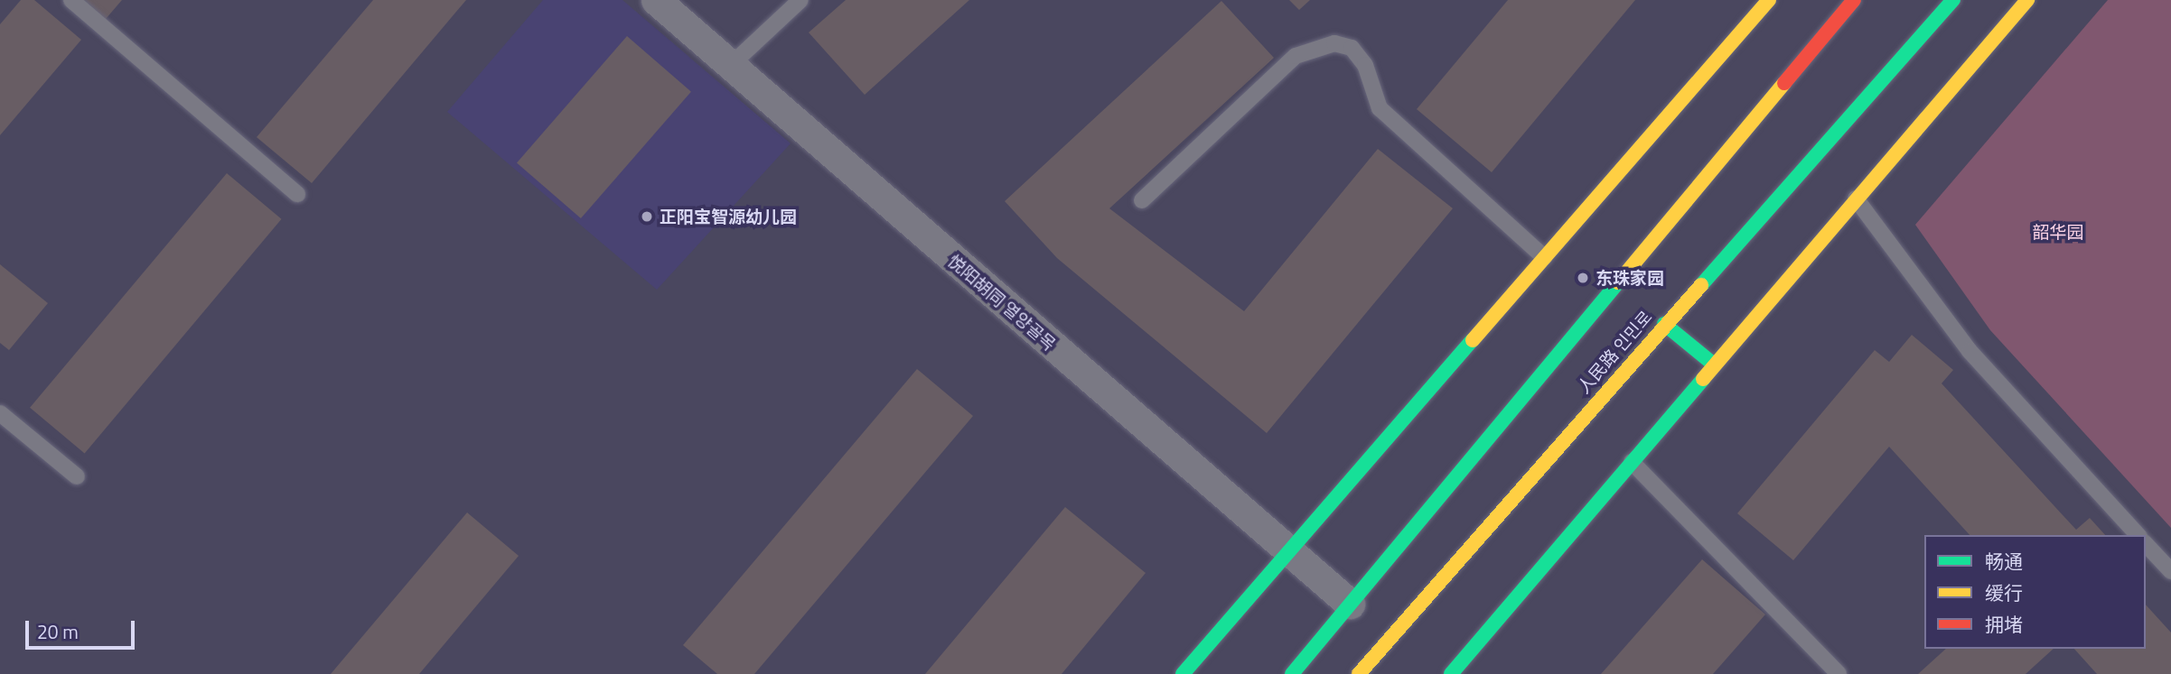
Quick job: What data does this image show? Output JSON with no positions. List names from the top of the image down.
{
  "streets": {
    "main road": ["人民路 인민로"],
    "street": ["悦阳胡同 열양골목"]
  },
  "parks": ["韶华园"],
  "places": ["正阳宝智源幼儿园", "东珠家园"],
  "legend": ["畅通", "缓行", "拥堵"],
  "scale_bar": "20 m"
}
